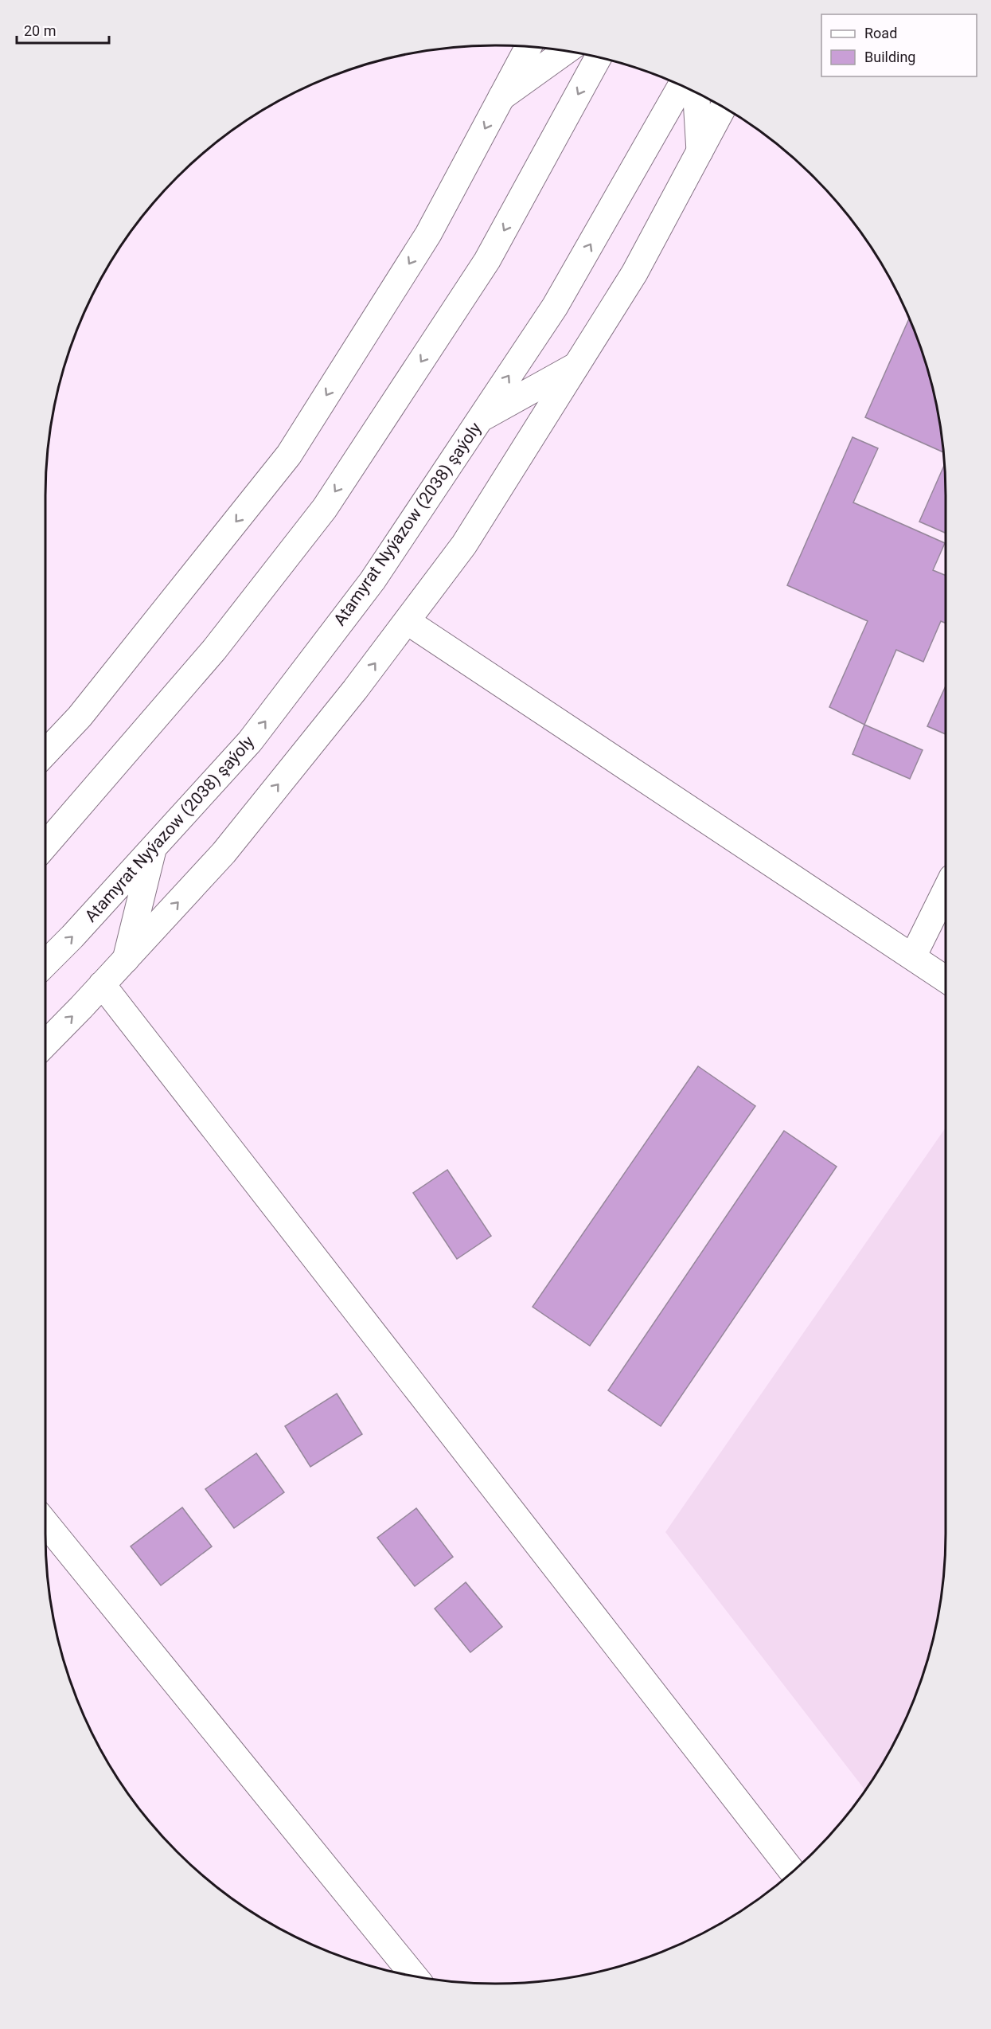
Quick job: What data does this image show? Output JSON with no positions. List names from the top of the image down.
{
  "streets": {
    "street": ["Atamyrat Nyýazow (2038) şaýoly"]
  },
  "legend": ["Road", "Building"],
  "scale_bar": "20 m"
}
